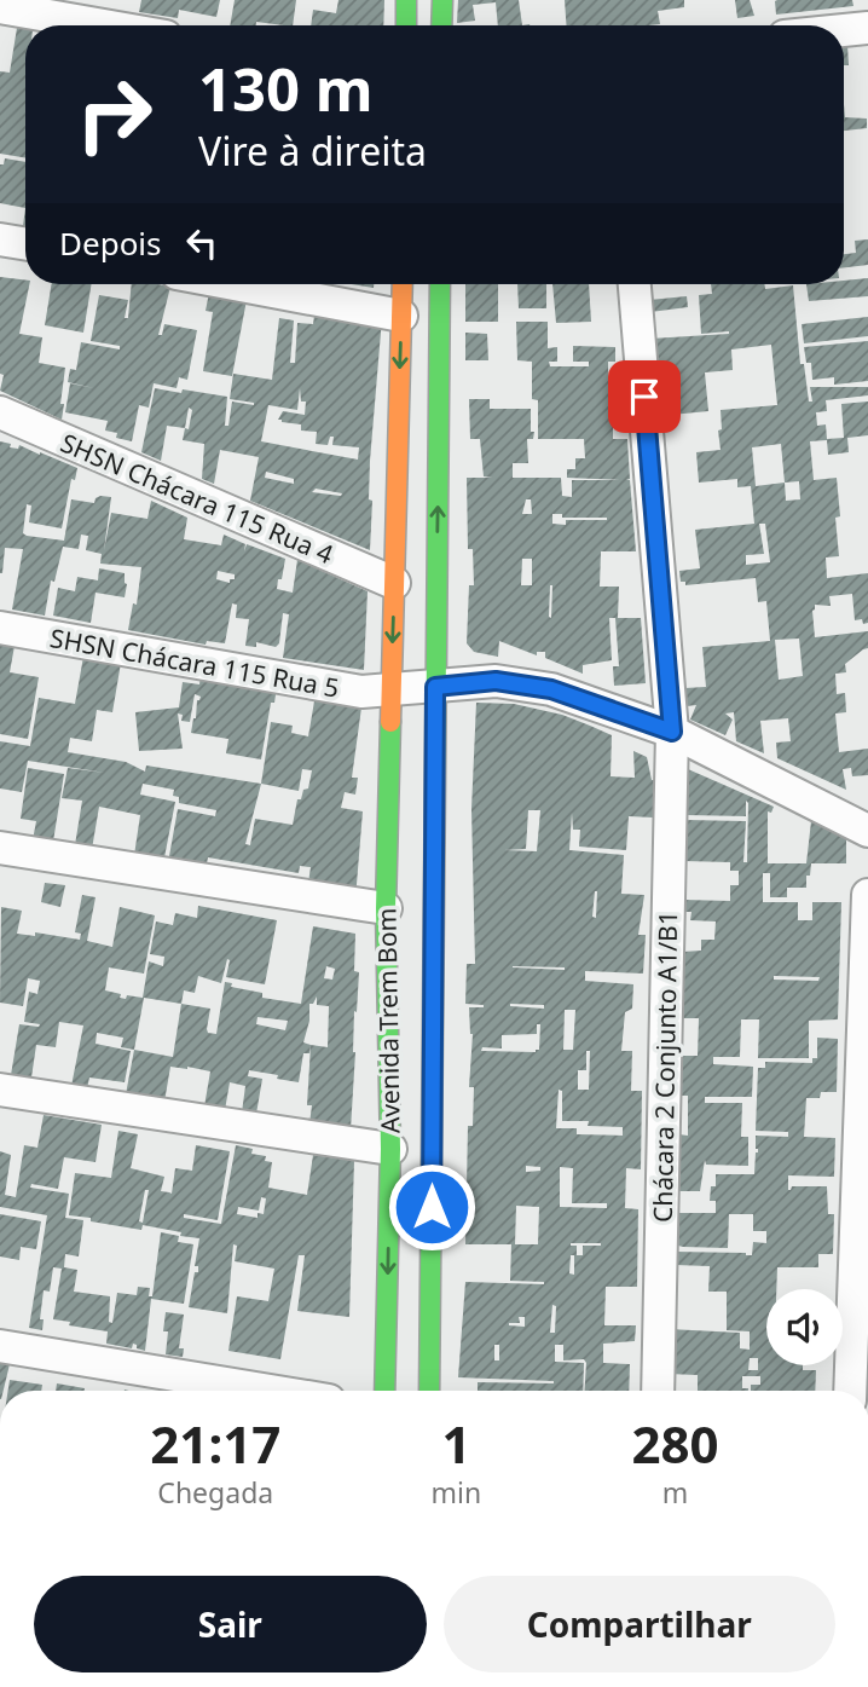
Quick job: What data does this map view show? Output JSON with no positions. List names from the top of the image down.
{
  "streets": {
    "street": [
      "SHSN Chácara 115 Rua 4",
      "SHSN Chácara 115 Rua 5",
      "Avenida Trem Bom",
      "Chácara 2 Conjunto A1/B1"
    ]
  },
  "crossings": [
    ["SHSN Chácara 115 Rua 4", "Avenida Trem Bom"],
    ["SHSN Chácara 115 Rua 5", "Avenida Trem Bom"]
  ],
  "page": {
    "turn": ["130 m", "Vire à direita"],
    "then": "Depois",
    "eta": [
      "21:17",
      "Chegada",
      "1",
      "min",
      "280",
      "m"
    ],
    "buttons": ["Sair", "Compartilhar"]
  }
}
